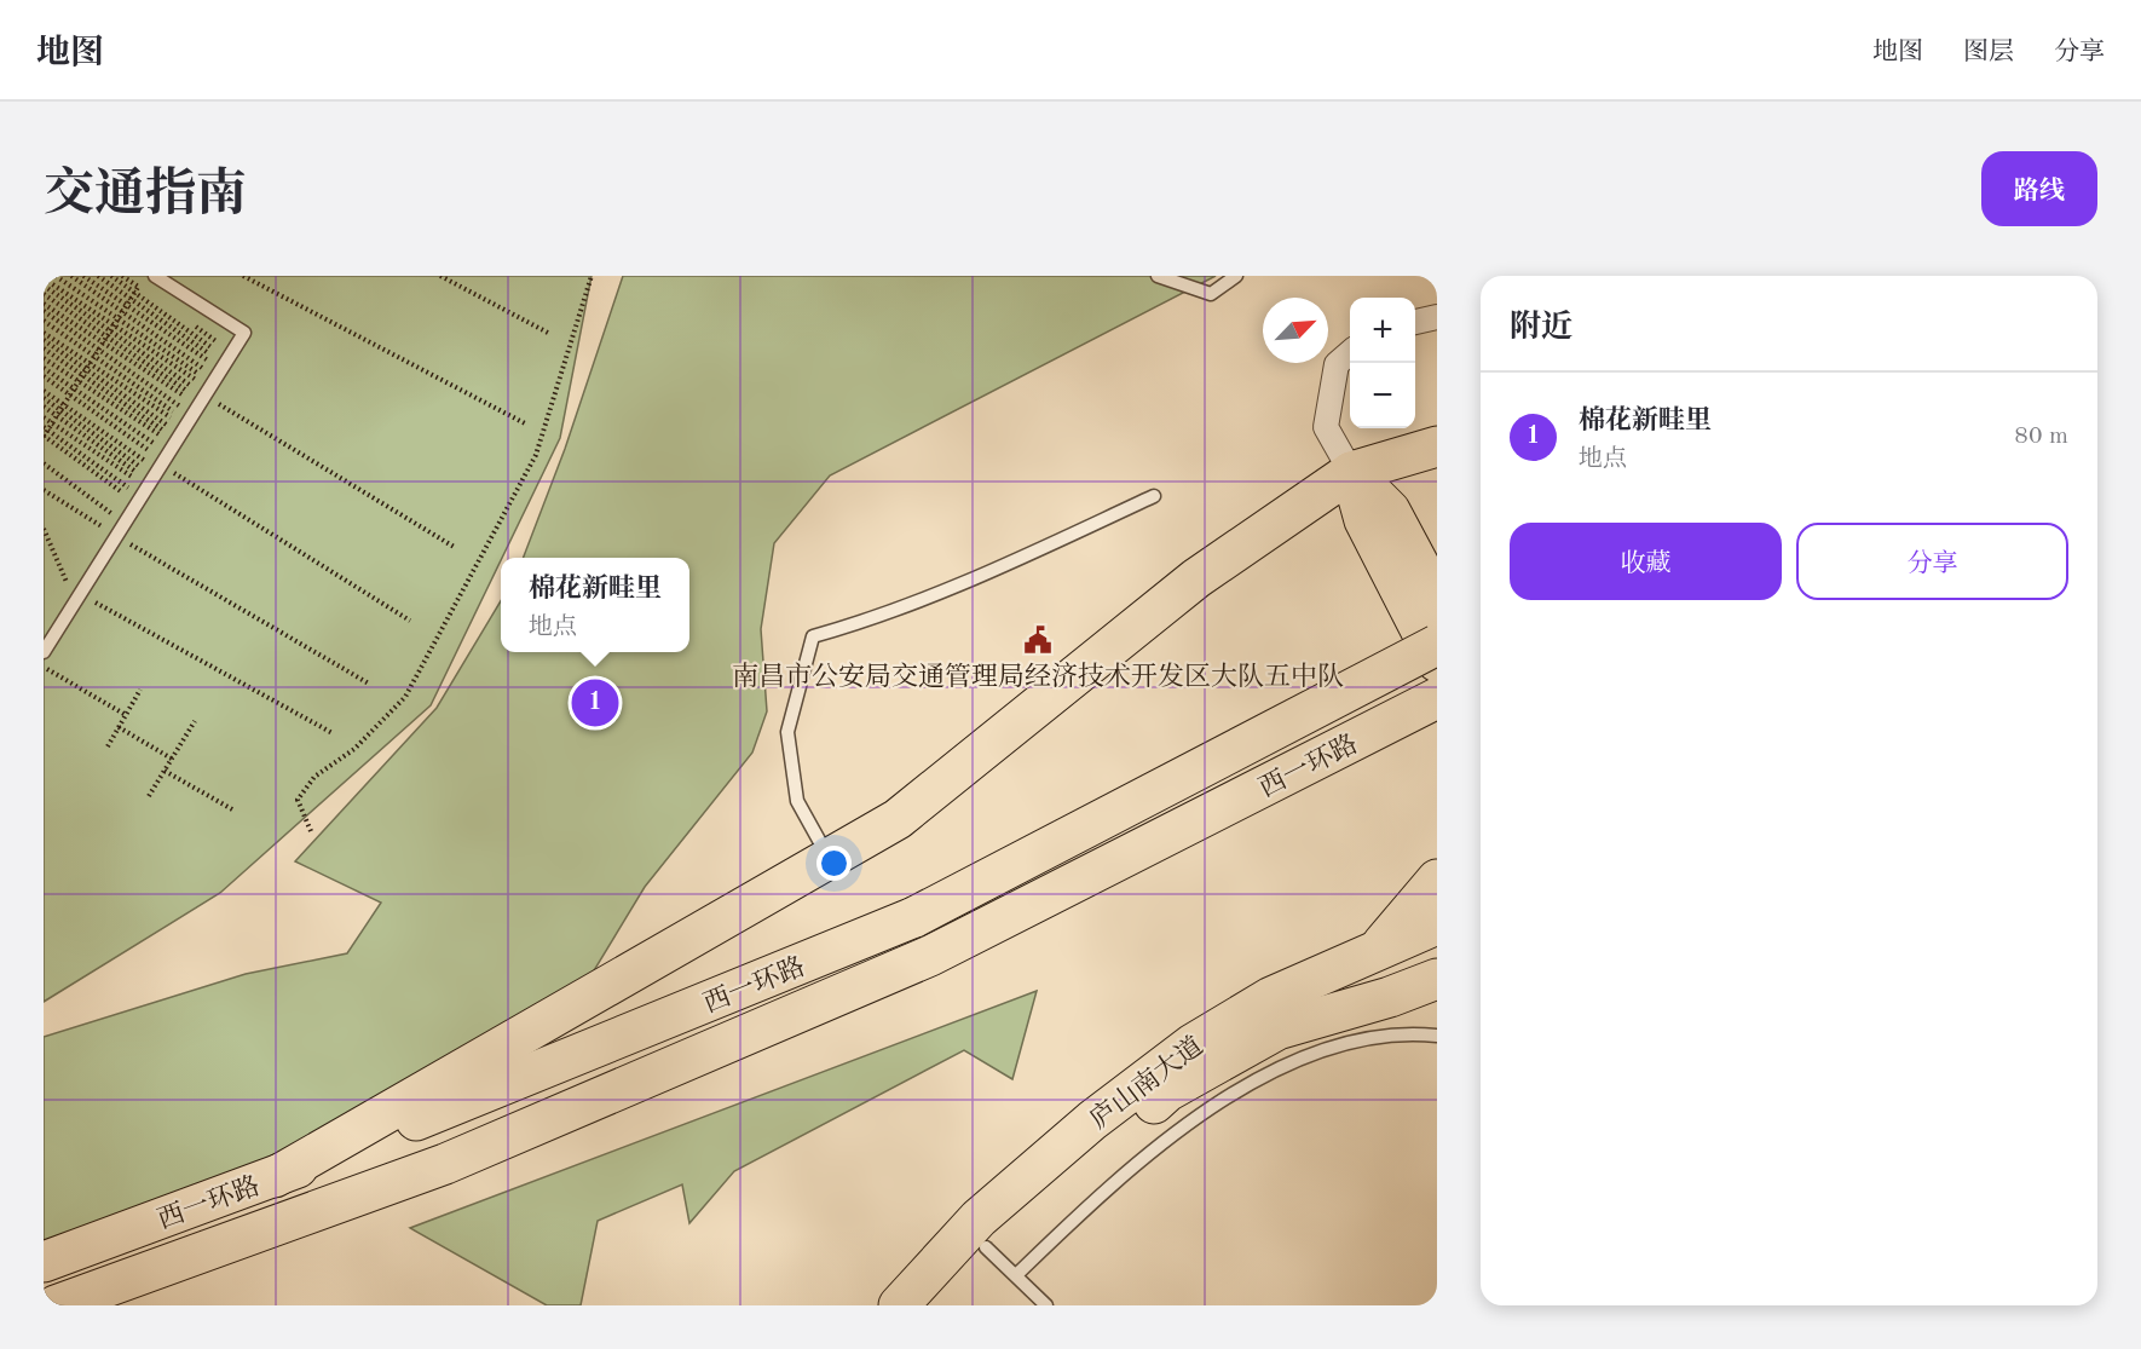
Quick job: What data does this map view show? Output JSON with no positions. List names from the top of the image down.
{
  "streets": {
    "highway": ["西一环路", "庐山南大道"]
  },
  "places": {
    "public building": ["南昌市公安局交通管理局经济技术开发区大队五中队"]
  },
  "north": "top right",
  "page": {
    "header": "地图",
    "nav": ["地图", "图层", "分享"],
    "title": "交通指南",
    "buttons": [
      "路线",
      ["收藏", "分享"]
    ],
    "heading": "附近",
    "map_buttons": ["+", "−"],
    "list": [
      {
        "mark": "1",
        "name": "棉花新畦里",
        "note": "地点",
        "value": "80 m"
      }
    ],
    "popup": ["棉花新畦里", "地点"],
    "pins": "1"
  }
}
